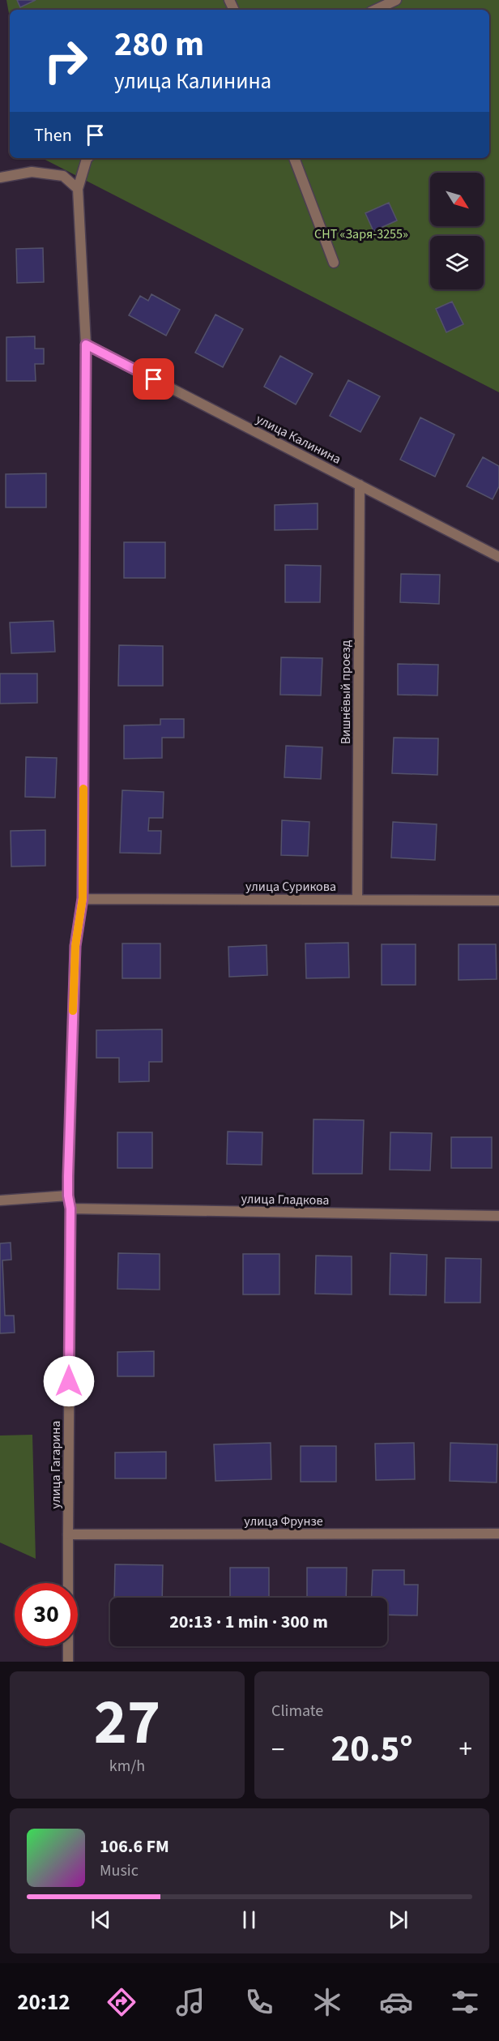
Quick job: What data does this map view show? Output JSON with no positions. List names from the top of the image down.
{
  "streets": {
    "street": [
      "улица Калинина",
      "Вишнёвый проезд",
      "улица Сурикова",
      "улица Гладкова",
      "улица Гагарина",
      "улица Фрунзе"
    ]
  },
  "crossings": [
    ["улица Калинина", "Вишнёвый проезд"],
    ["улица Калинина", "улица Гагарина"],
    ["Вишнёвый проезд", "улица Сурикова"],
    ["улица Сурикова", "улица Гагарина"],
    ["улица Гладкова", "улица Гагарина"],
    ["улица Гагарина", "улица Фрунзе"]
  ],
  "parks": ["СНТ «Заря-3255»"],
  "north": "bottom right",
  "page": {
    "turn": ["280 m", "улица Калинина"],
    "then": "Then",
    "limit": "30",
    "trip": "20:13 · 1 min · 300 m",
    "tile": [
      ["27", "km/h"],
      "Climate"
    ],
    "heat": ["−", "20.5°", "+"],
    "song": ["106.6 FM", "Music"],
    "tabs": "20:12"
  }
}
